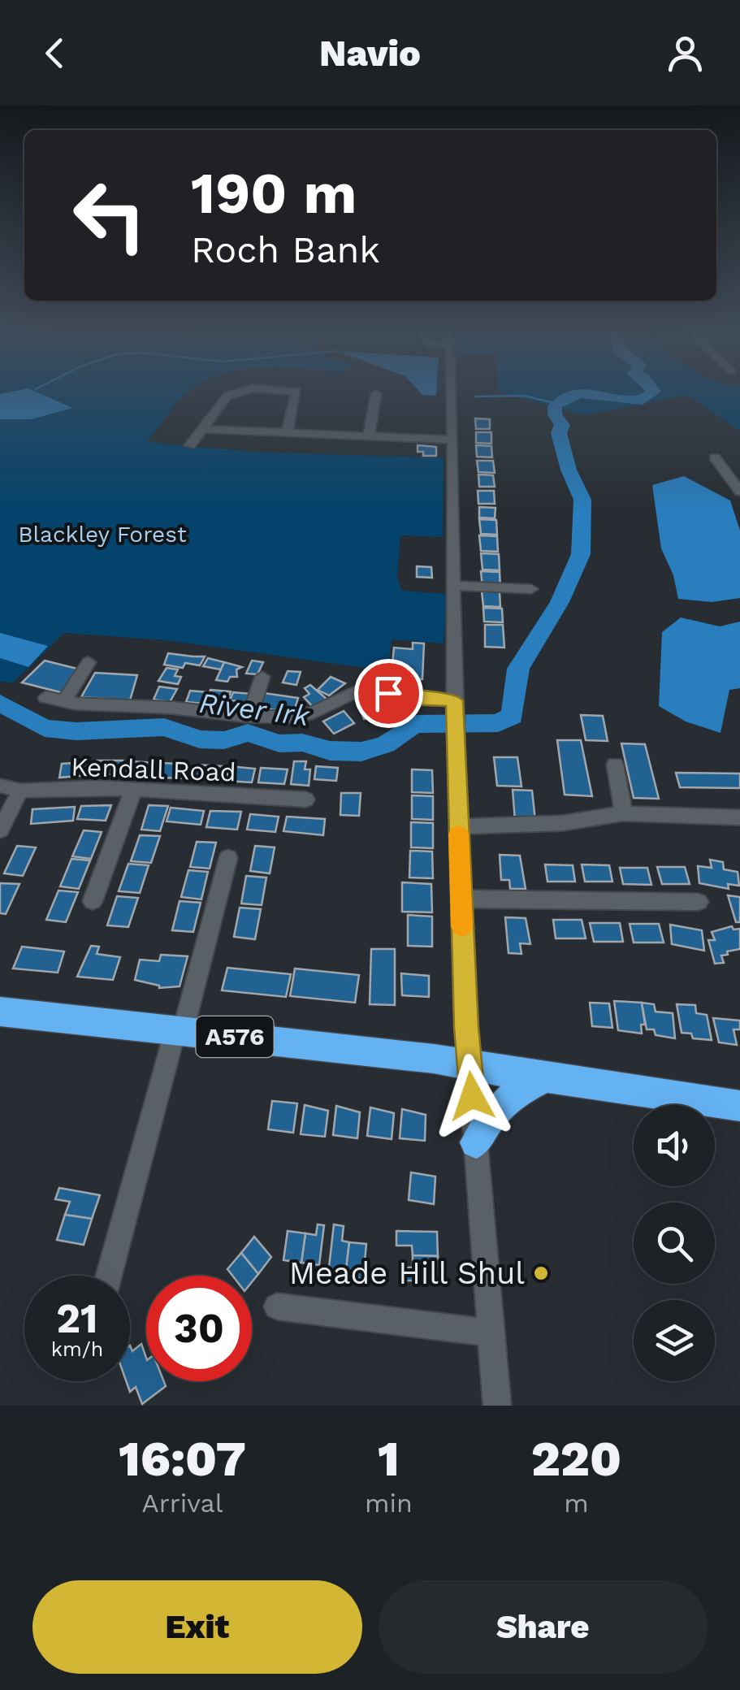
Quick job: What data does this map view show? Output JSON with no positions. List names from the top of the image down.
{
  "streets": {
    "highway": ["A576"],
    "street": ["Kendall Road"]
  },
  "water": ["River Irk"],
  "parks": ["Blackley Forest"],
  "places": ["Meade Hill Shul"],
  "page": {
    "header": "Navio",
    "turn": ["190 m", "Roch Bank"],
    "speed": "21 km/h",
    "limit": "30",
    "eta": [
      "16:07",
      "Arrival",
      "1",
      "min",
      "220",
      "m"
    ],
    "buttons": ["Exit", "Share"]
  }
}
